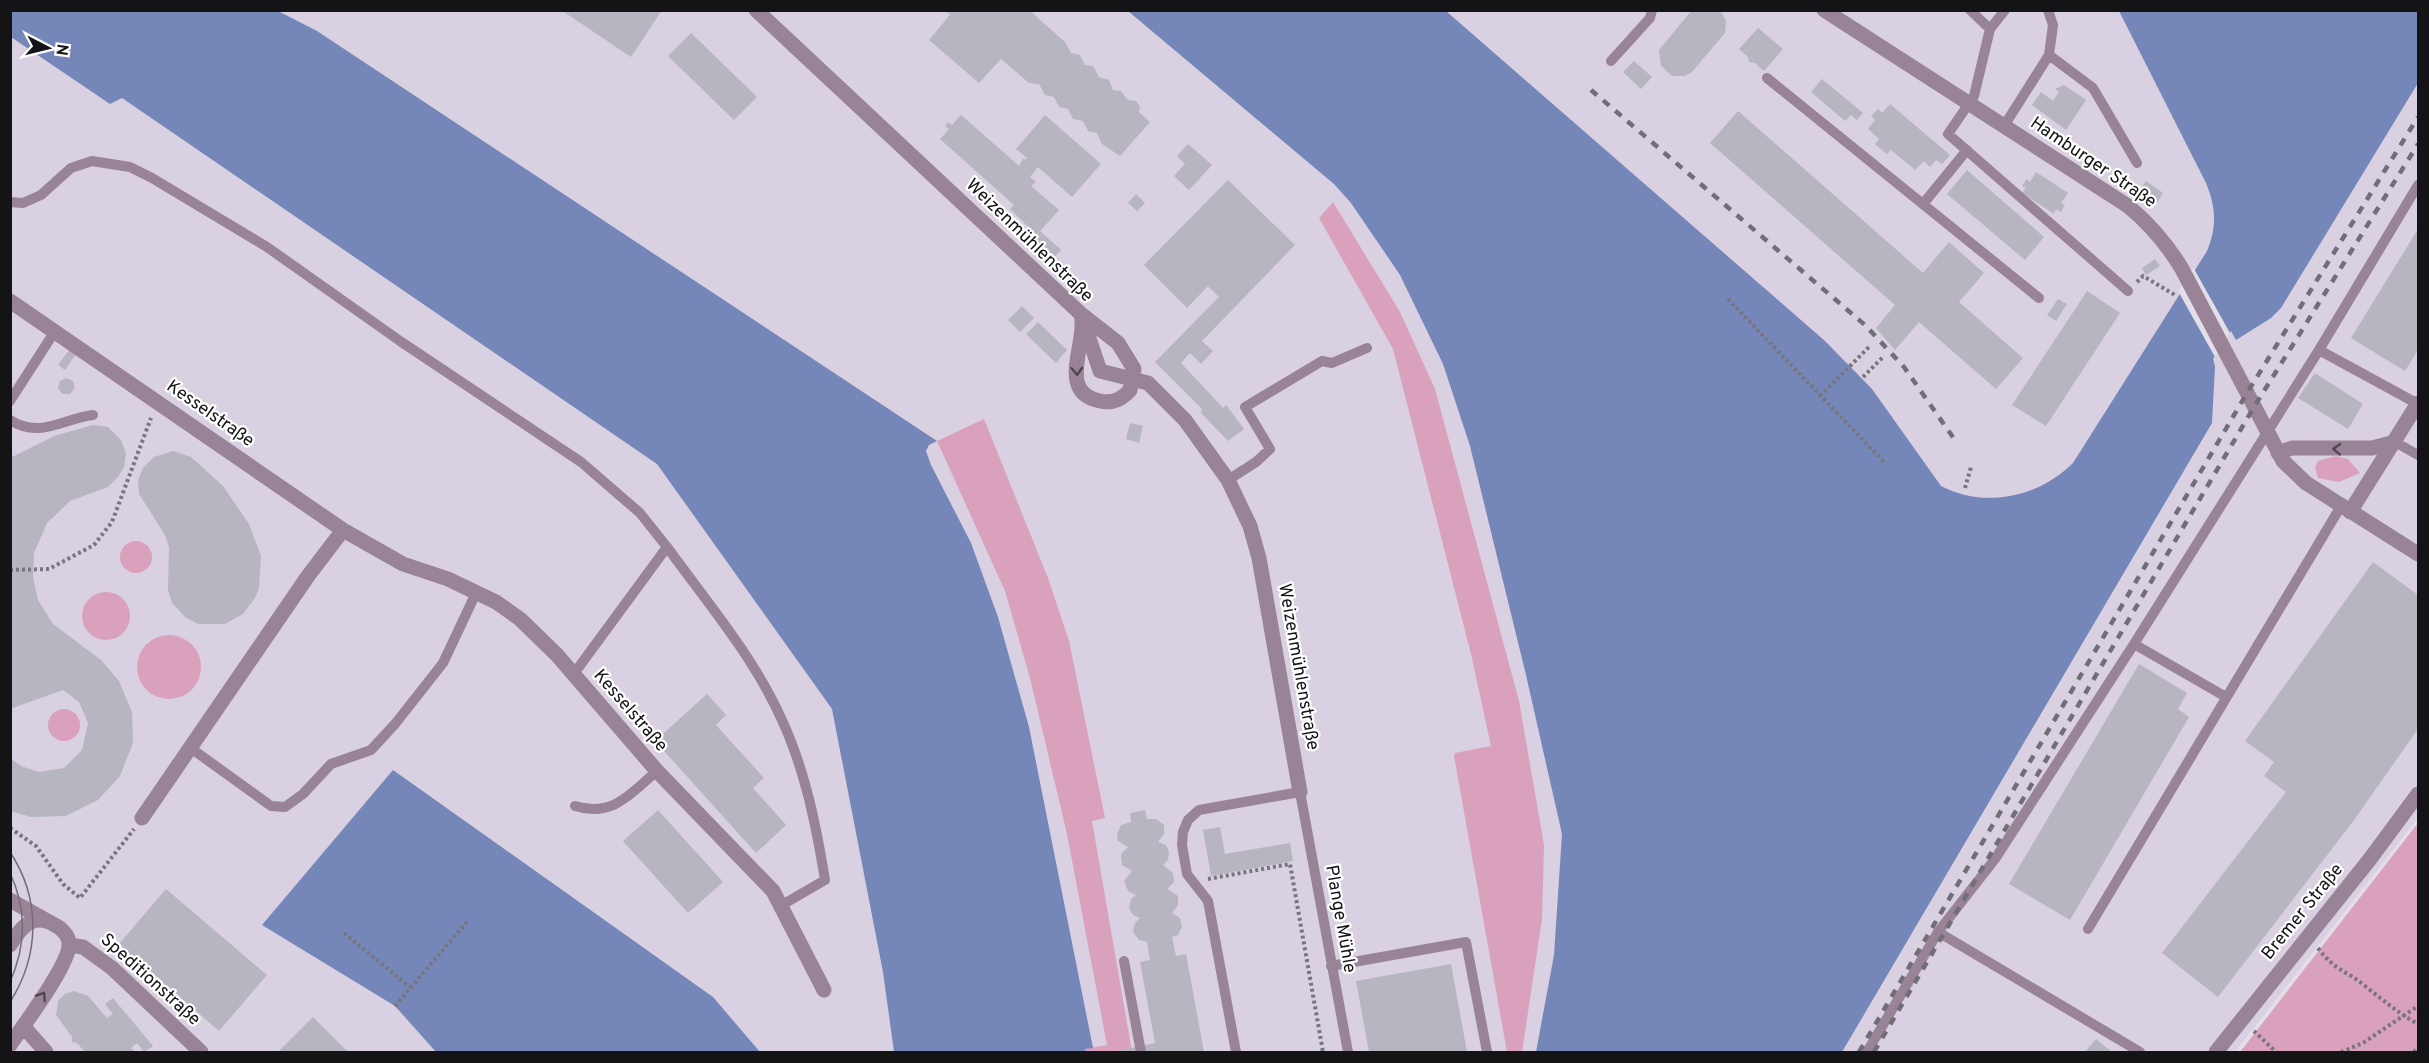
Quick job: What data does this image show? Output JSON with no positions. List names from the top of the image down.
{
  "streets": {
    "street": [
      "Hamburger Straße",
      "Weizenmühlenstraße",
      "Kesselstraße",
      "Bremer Straße",
      "Speditionstraße"
    ],
    "lane": ["Plange Mühle"]
  },
  "crossings": [
    ["Weizenmühlenstraße", "Plange Mühle"]
  ],
  "north": "right"
}
